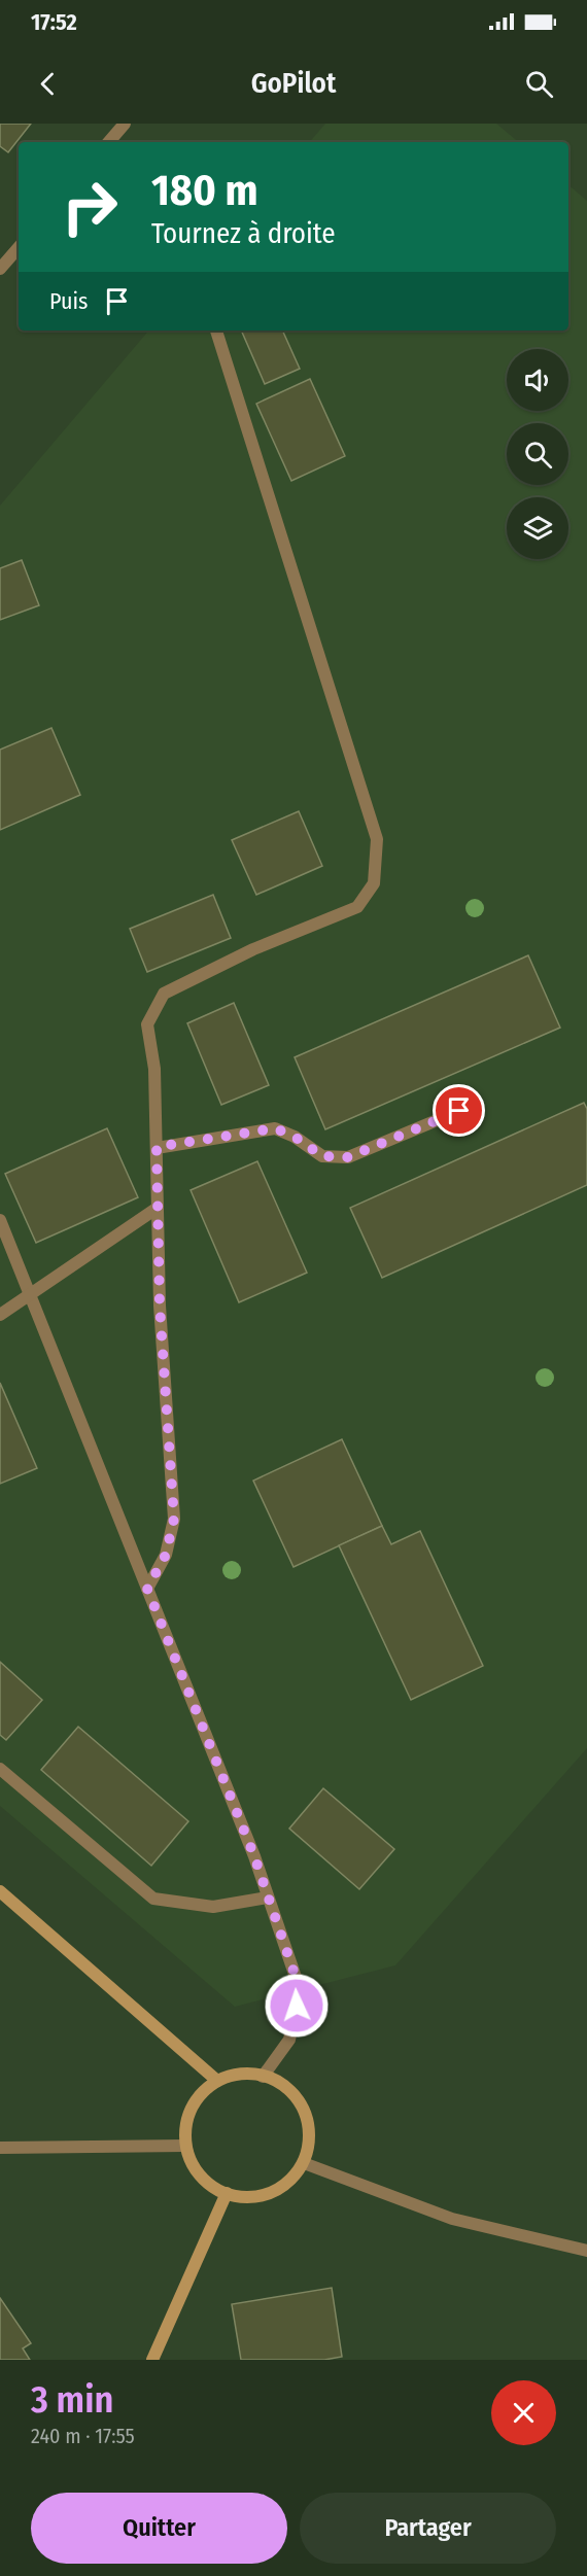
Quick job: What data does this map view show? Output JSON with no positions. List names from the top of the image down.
{
  "page": {
    "status": "17:52",
    "header": "GoPilot",
    "turn": ["180 m", "Tournez à droite"],
    "then": "Puis",
    "heading": ["3 min", "240 m · 17:55"],
    "buttons": ["Quitter", "Partager"]
  }
}
